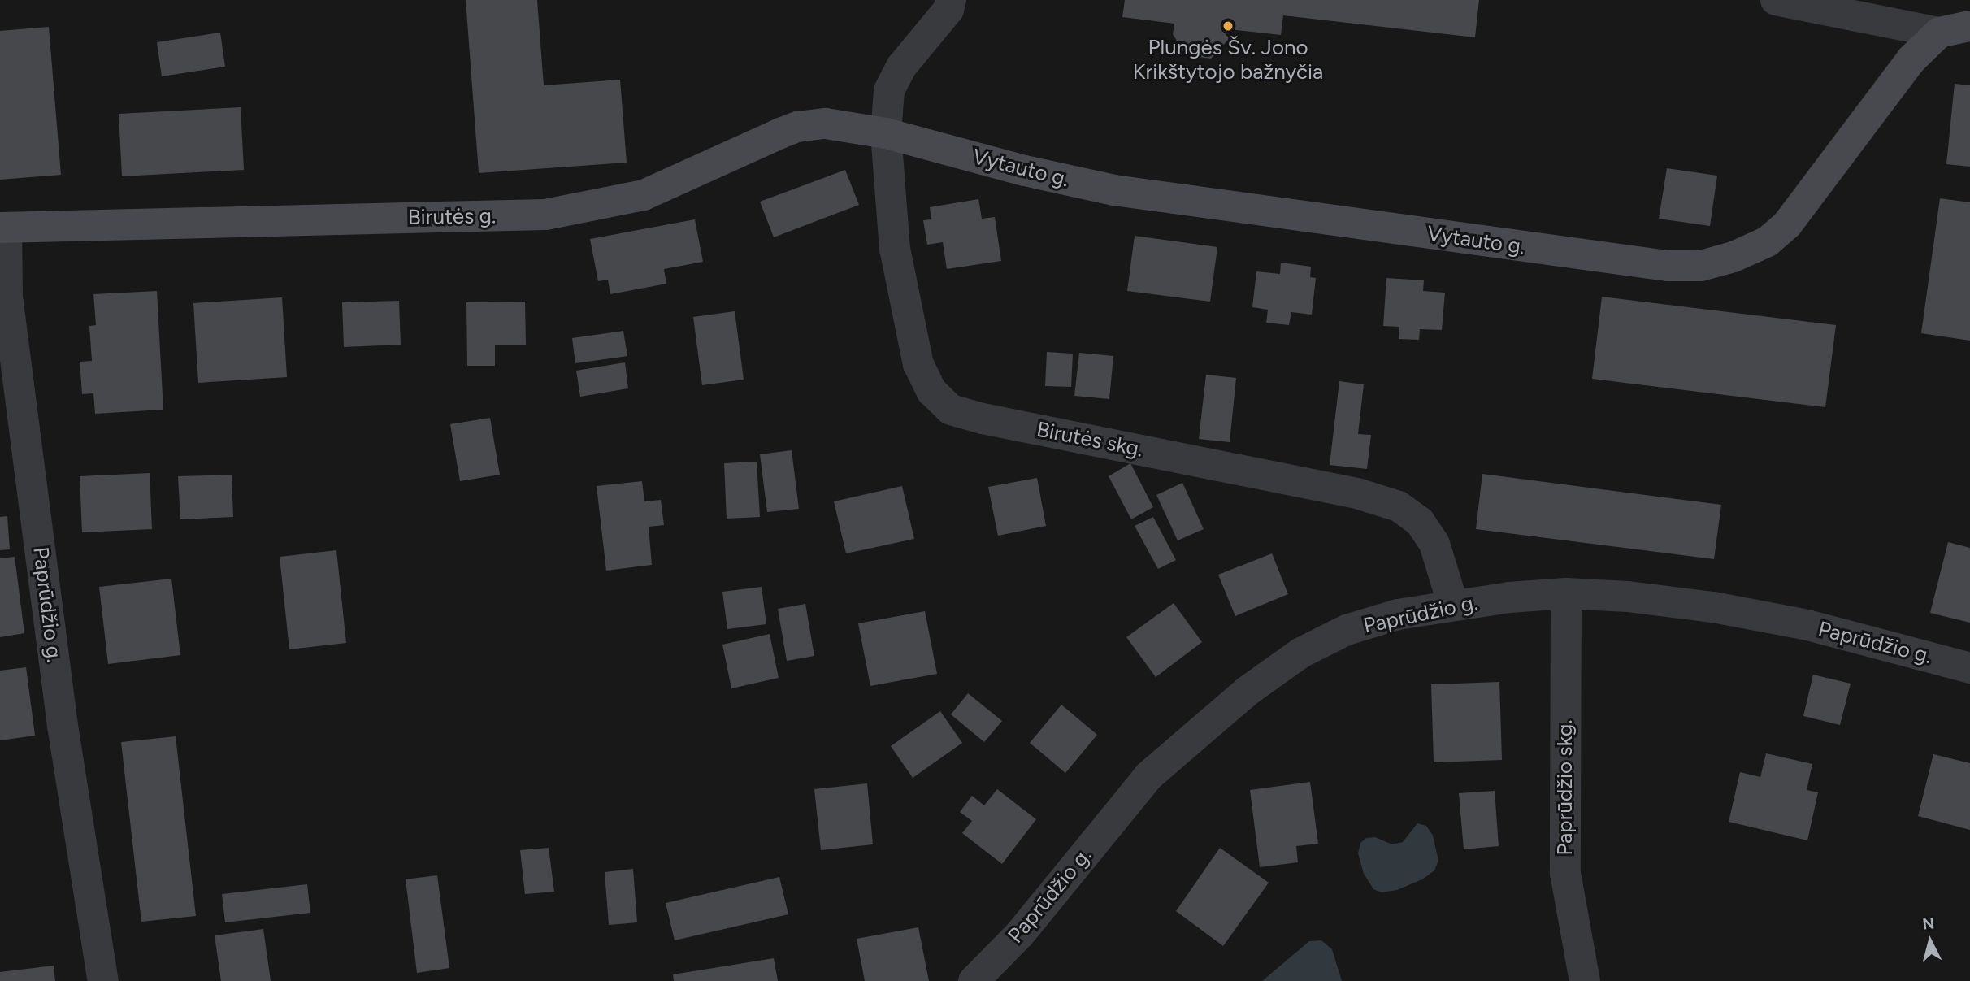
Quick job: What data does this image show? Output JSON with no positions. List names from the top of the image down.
{
  "streets": {
    "main road": ["Vytauto g.", "Birutės g."],
    "street": ["Birutės skg.", "Paprūdžio g.", "Paprūdžio skg."]
  },
  "crossings": [
    ["Vytauto g.", "Birutės g."],
    ["Vytauto g.", "Birutės skg."],
    ["Birutės g.", "Birutės skg."],
    ["Birutės g.", "Paprūdžio g."],
    ["Birutės skg.", "Paprūdžio g."],
    ["Paprūdžio g.", "Paprūdžio skg."]
  ],
  "places": ["Plungės Šv. Jono Krikštytojo bažnyčia"],
  "north": "top"
}
